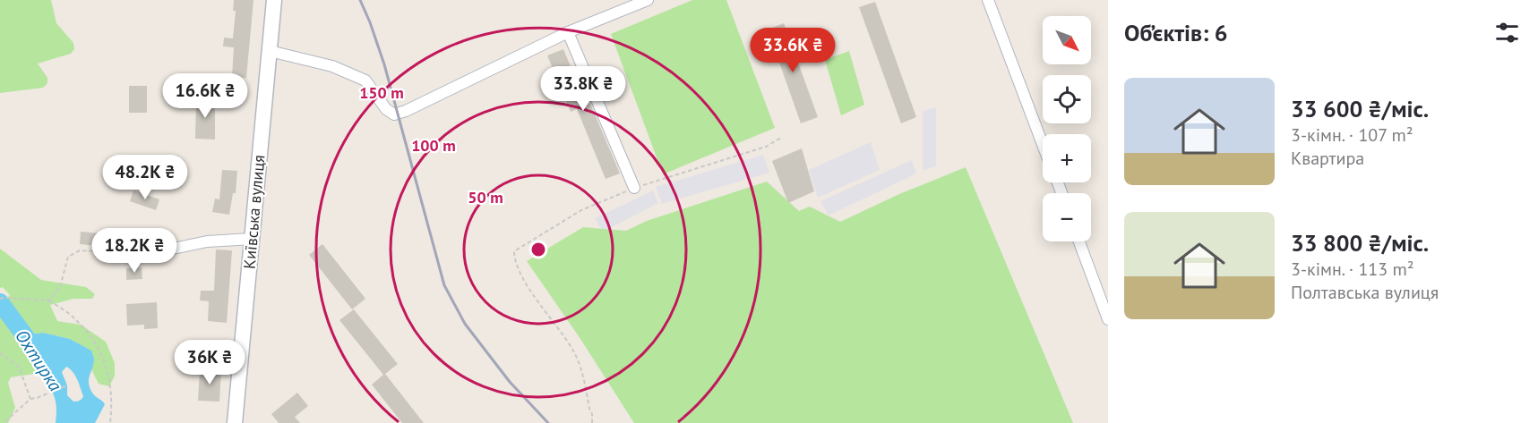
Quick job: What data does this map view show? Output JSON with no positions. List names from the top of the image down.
{
  "streets": {
    "main road": ["Київська вулиця"]
  },
  "water": ["Охтирка"],
  "north": "bottom right",
  "page": {
    "heading": "Об’єктів: 6",
    "map_buttons": ["+", "−"],
    "price": [
      "33.6K ₴",
      "33.8K ₴",
      "16.6K ₴",
      "48.2K ₴",
      "18.2K ₴",
      "36K ₴"
    ],
    "list": [
      {
        "name": "33 600 ₴/міс.",
        "note": "3-кімн. · 107 m² · Квартира"
      },
      {
        "name": "33 800 ₴/міс.",
        "note": "3-кімн. · 113 m² · Полтавська вулиця"
      }
    ]
  },
  "rings": ["150 m", "100 m", "50 m"]
}
